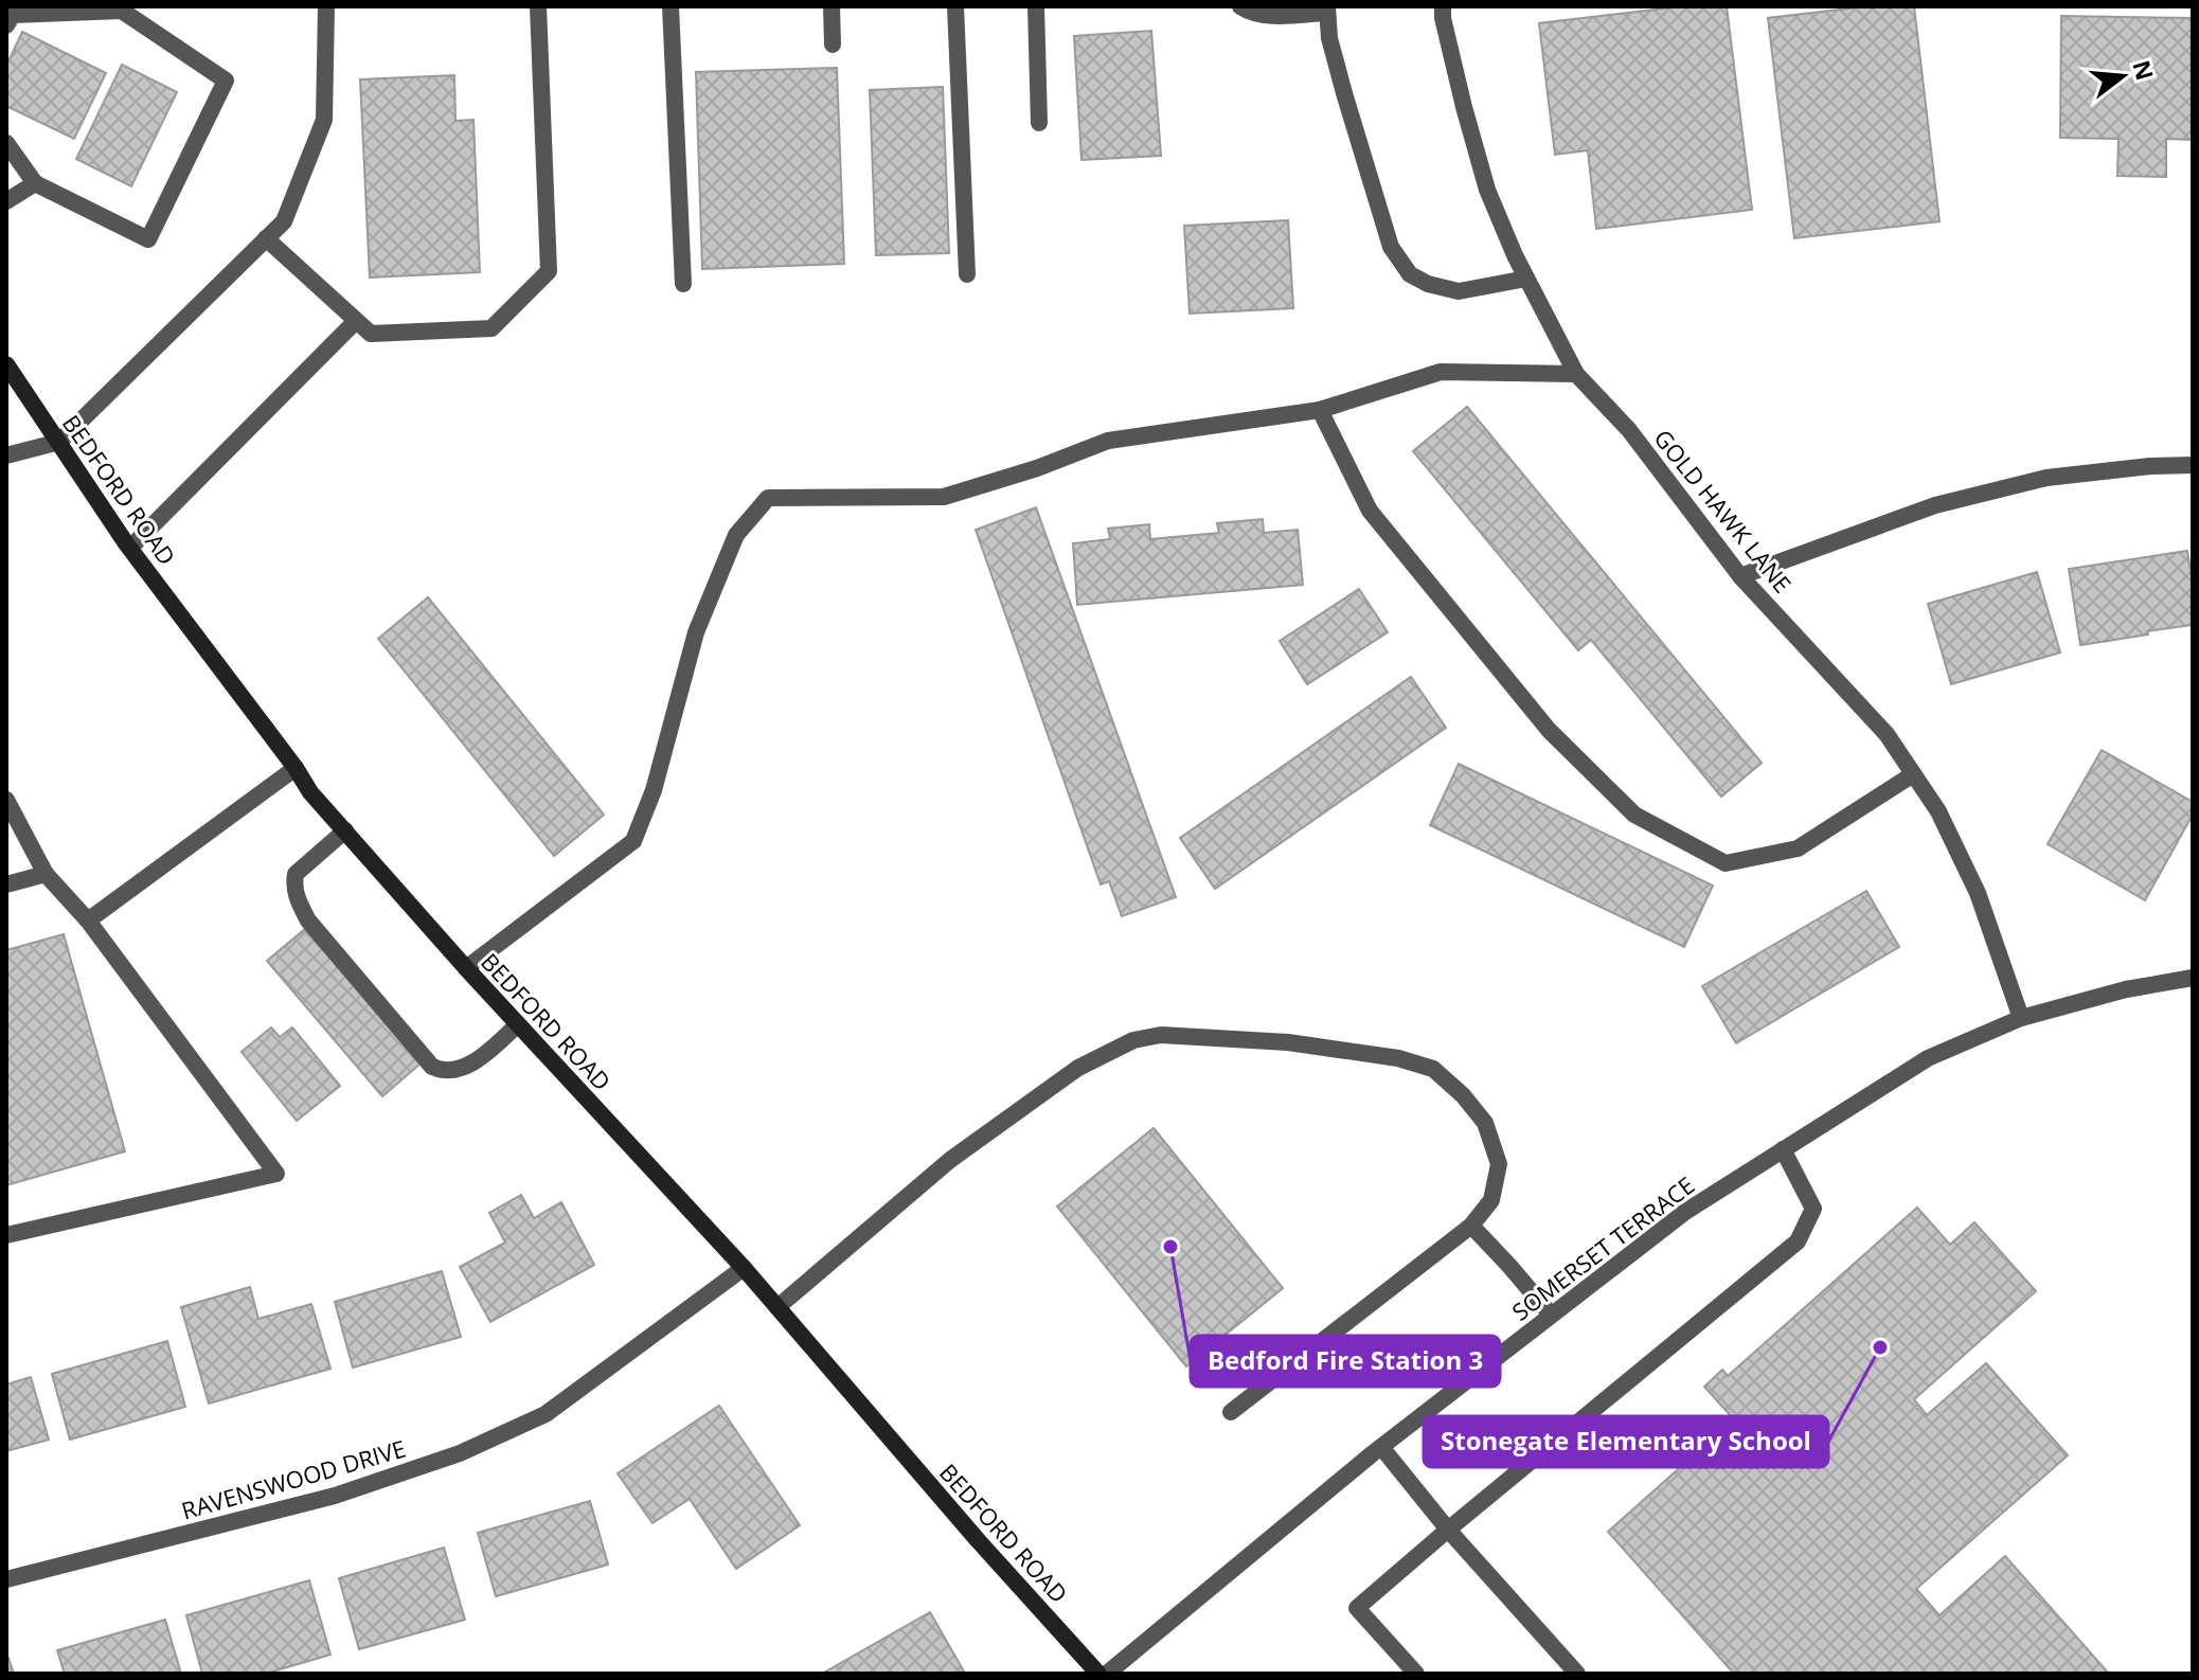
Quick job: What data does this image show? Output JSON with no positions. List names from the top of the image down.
{
  "streets": {
    "main road": ["BEDFORD ROAD"],
    "street": ["GOLD HAWK LANE", "SOMERSET TERRACE", "RAVENSWOOD DRIVE"]
  },
  "crossings": [
    ["BEDFORD ROAD", "RAVENSWOOD DRIVE"],
    ["GOLD HAWK LANE", "SOMERSET TERRACE"]
  ],
  "places": ["Bedford Fire Station 3", "Stonegate Elementary School"],
  "north": "right"
}
